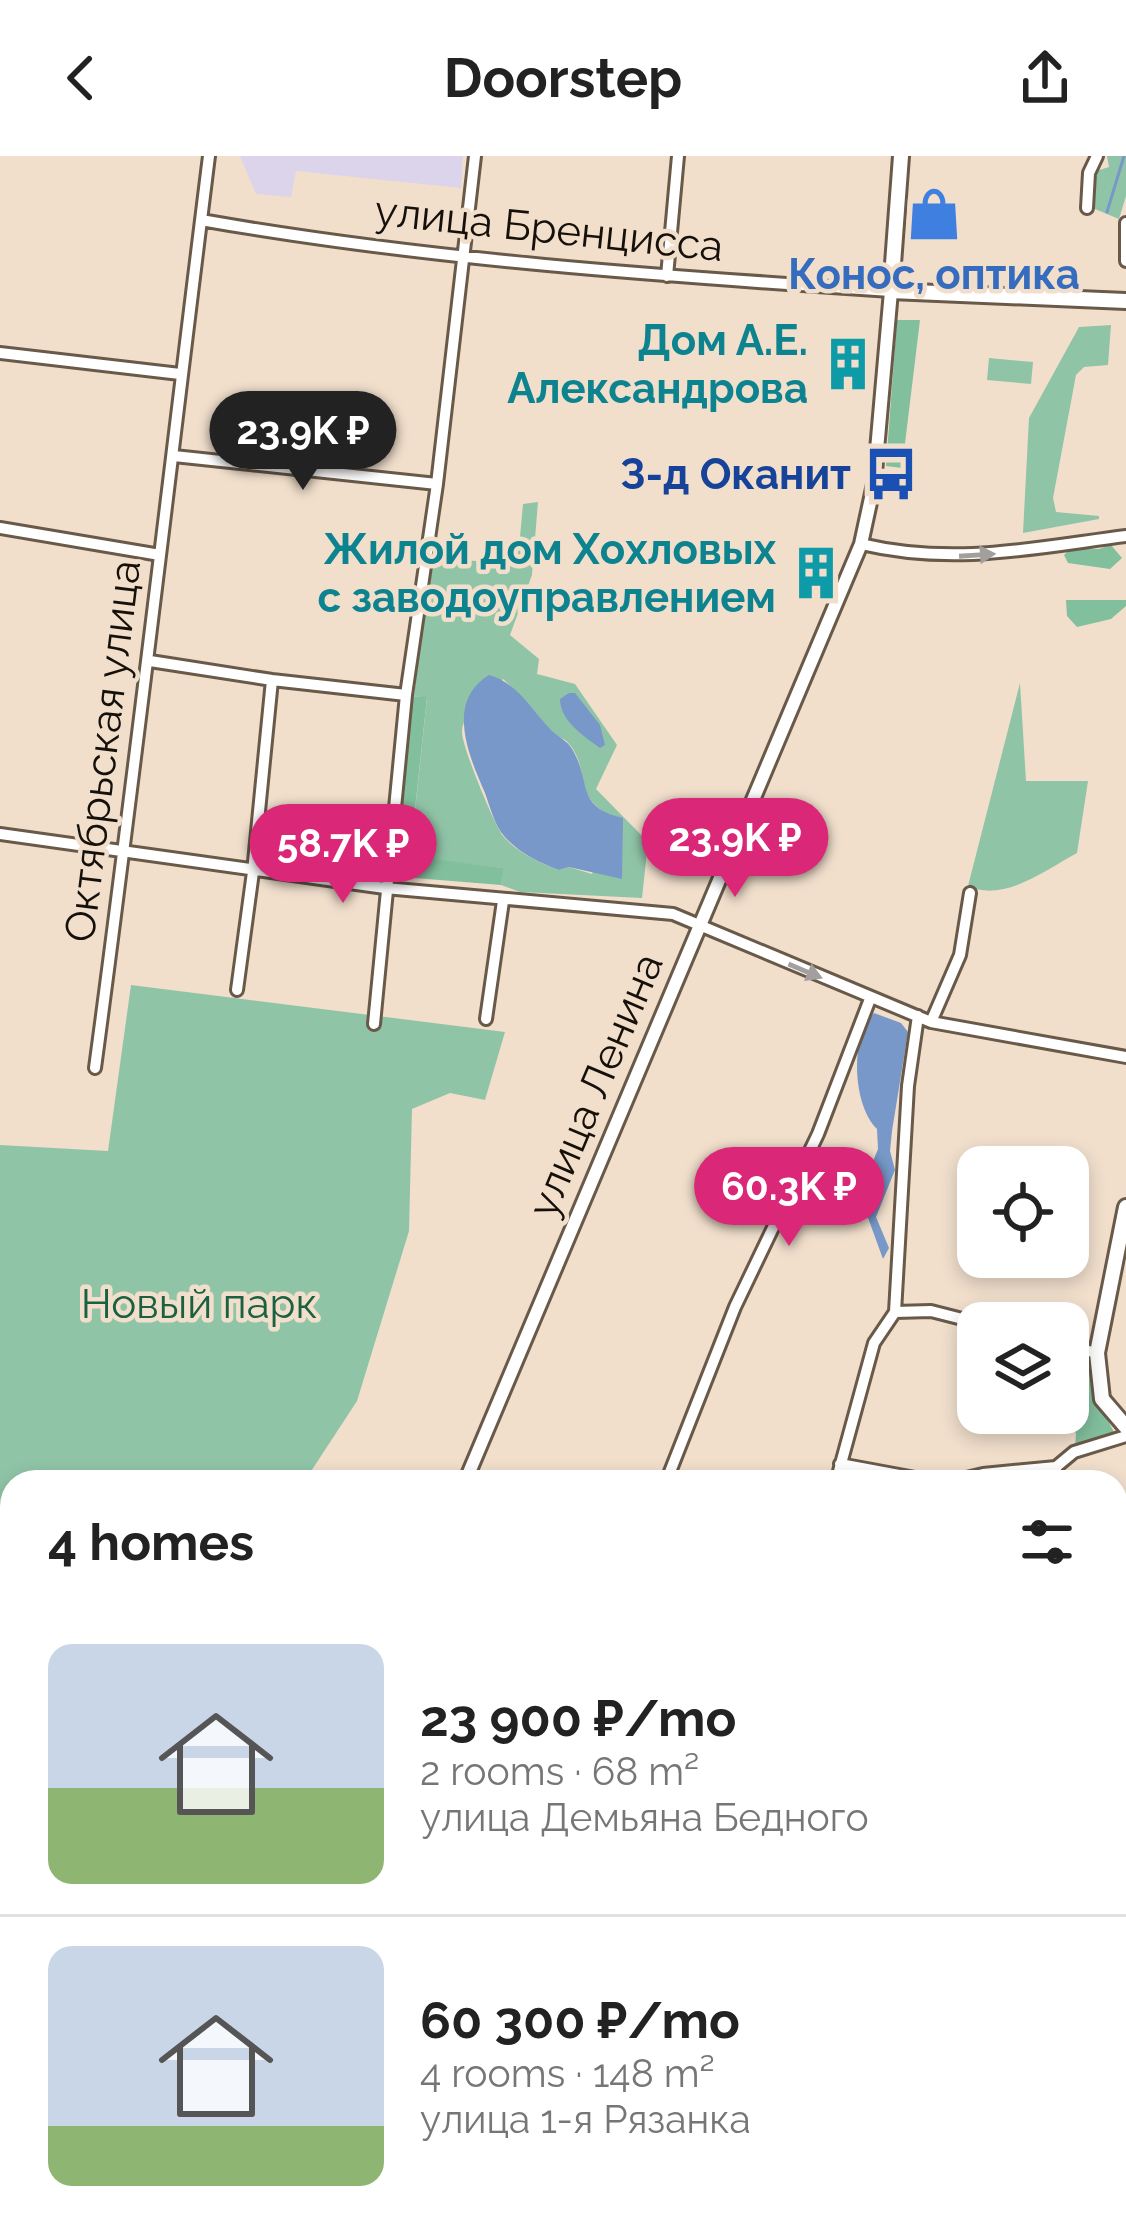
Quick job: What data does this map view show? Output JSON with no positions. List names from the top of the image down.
{
  "streets": {
    "main road": ["улица Ленина"],
    "street": ["улица Бренцисса", "Октябрьская улица"]
  },
  "crossings": [
    ["улица Бренцисса", "Октябрьская улица"],
    ["улица Бренцисса", "улица Ленина"]
  ],
  "parks": ["Новый парк"],
  "places": {
    "shop": ["Конос, оптика"],
    "building": ["Дом А.Е. Александрова", "Жилой дом Хохловых с заводоуправлением"],
    "bus stop": ["З-д Оканит"]
  },
  "page": {
    "header": "Doorstep",
    "price": [
      "23.9K ₽",
      "23.9K ₽",
      "58.7K ₽",
      "60.3K ₽"
    ],
    "heading": "4 homes",
    "list": [
      {
        "name": "23 900 ₽/mo",
        "note": "2 rooms · 68 m² · улица Демьяна Бедного"
      },
      {
        "name": "60 300 ₽/mo",
        "note": "4 rooms · 148 m² · улица 1-я Рязанка"
      }
    ]
  }
}
